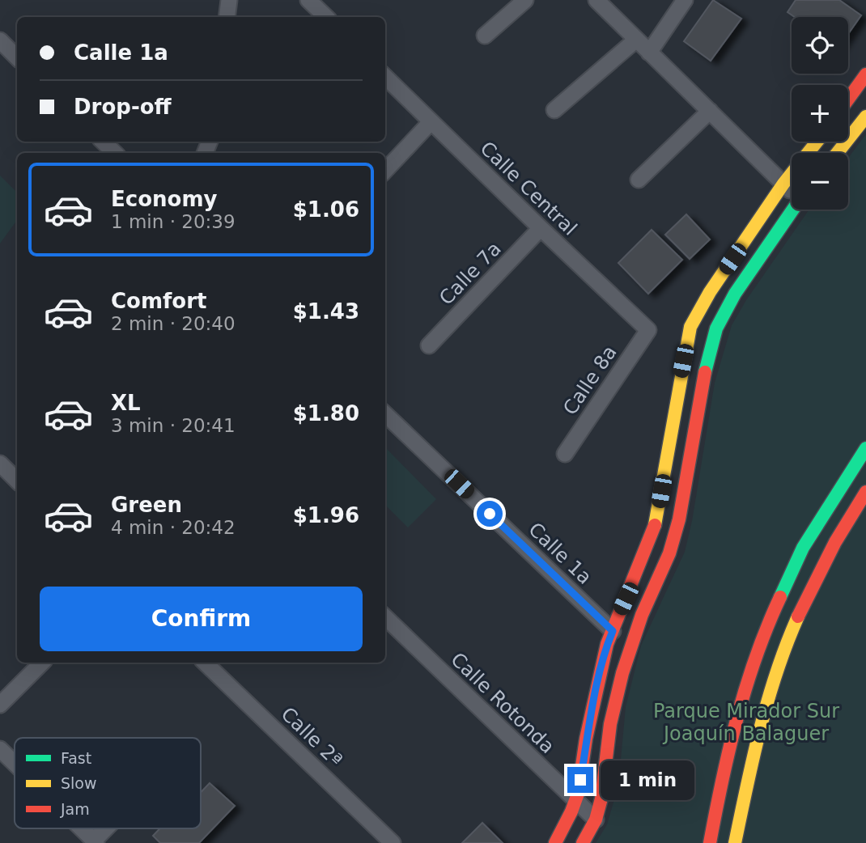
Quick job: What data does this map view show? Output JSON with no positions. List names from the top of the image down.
{
  "streets": {
    "street": [
      "Calle Central",
      "Calle 7a",
      "Calle 8a",
      "Calle 1a",
      "Calle Rotonda",
      "Calle 2ª"
    ]
  },
  "crossings": [
    ["Calle Central", "Calle 7a"],
    ["Calle Central", "Calle 8a"]
  ],
  "parks": ["Parque Mirador Sur Joaquín Balaguer"],
  "legend": ["Fast", "Slow", "Jam"],
  "page": {
    "map_buttons": ["+", "−"],
    "banner": ["Calle 1a", "Drop-off"],
    "list": [
      {
        "name": "Economy",
        "note": "1 min · 20:39",
        "value": "$1.06"
      },
      {
        "name": "Comfort",
        "note": "2 min · 20:40",
        "value": "$1.43"
      },
      {
        "name": "XL",
        "note": "3 min · 20:41",
        "value": "$1.80"
      },
      {
        "name": "Green",
        "note": "4 min · 20:42",
        "value": "$1.96"
      }
    ],
    "buttons": "Confirm",
    "bubble": "1 min"
  }
}
